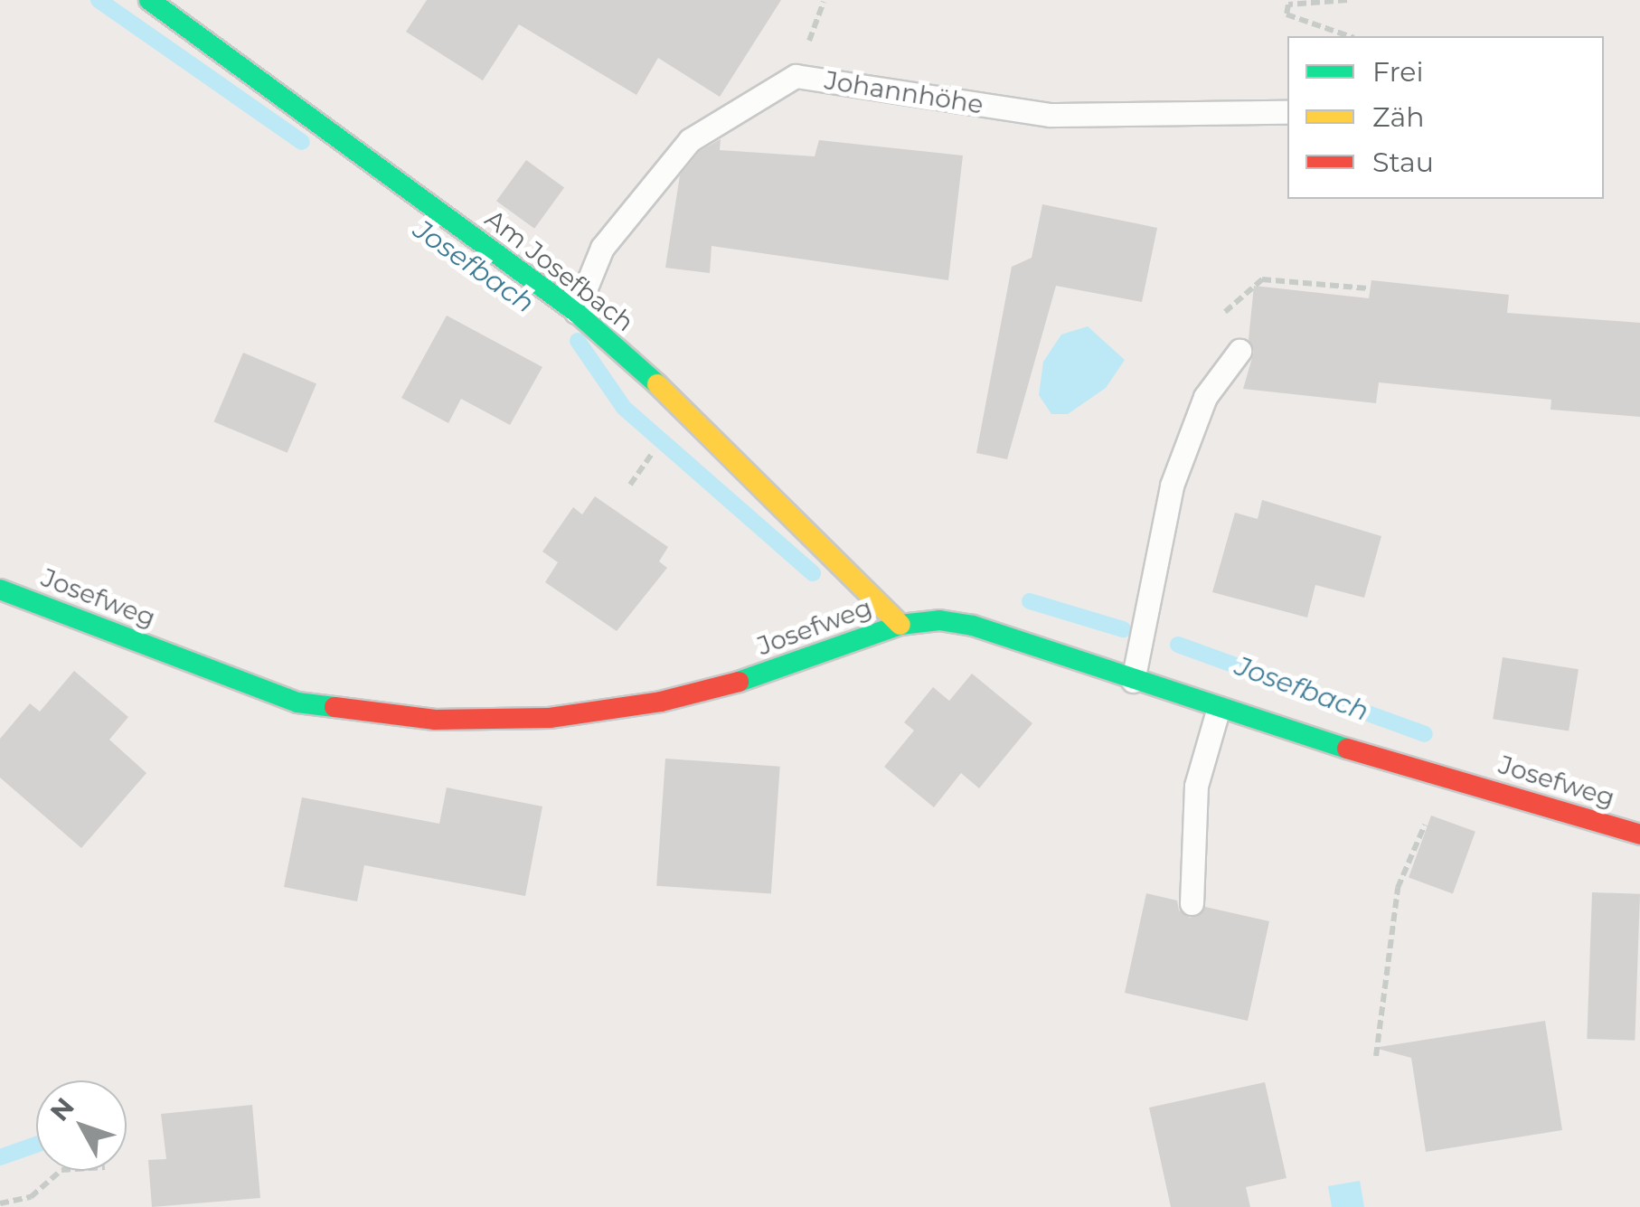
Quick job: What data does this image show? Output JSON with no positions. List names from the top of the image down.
{
  "streets": {
    "street": ["Am Josefbach", "Josefweg"],
    "lane": ["Johannhöhe"]
  },
  "crossings": [
    ["Johannhöhe", "Am Josefbach"],
    ["Am Josefbach", "Josefweg"]
  ],
  "water": ["Josefbach"],
  "legend": ["Frei", "Zäh", "Stau"],
  "north": "top left"
}
